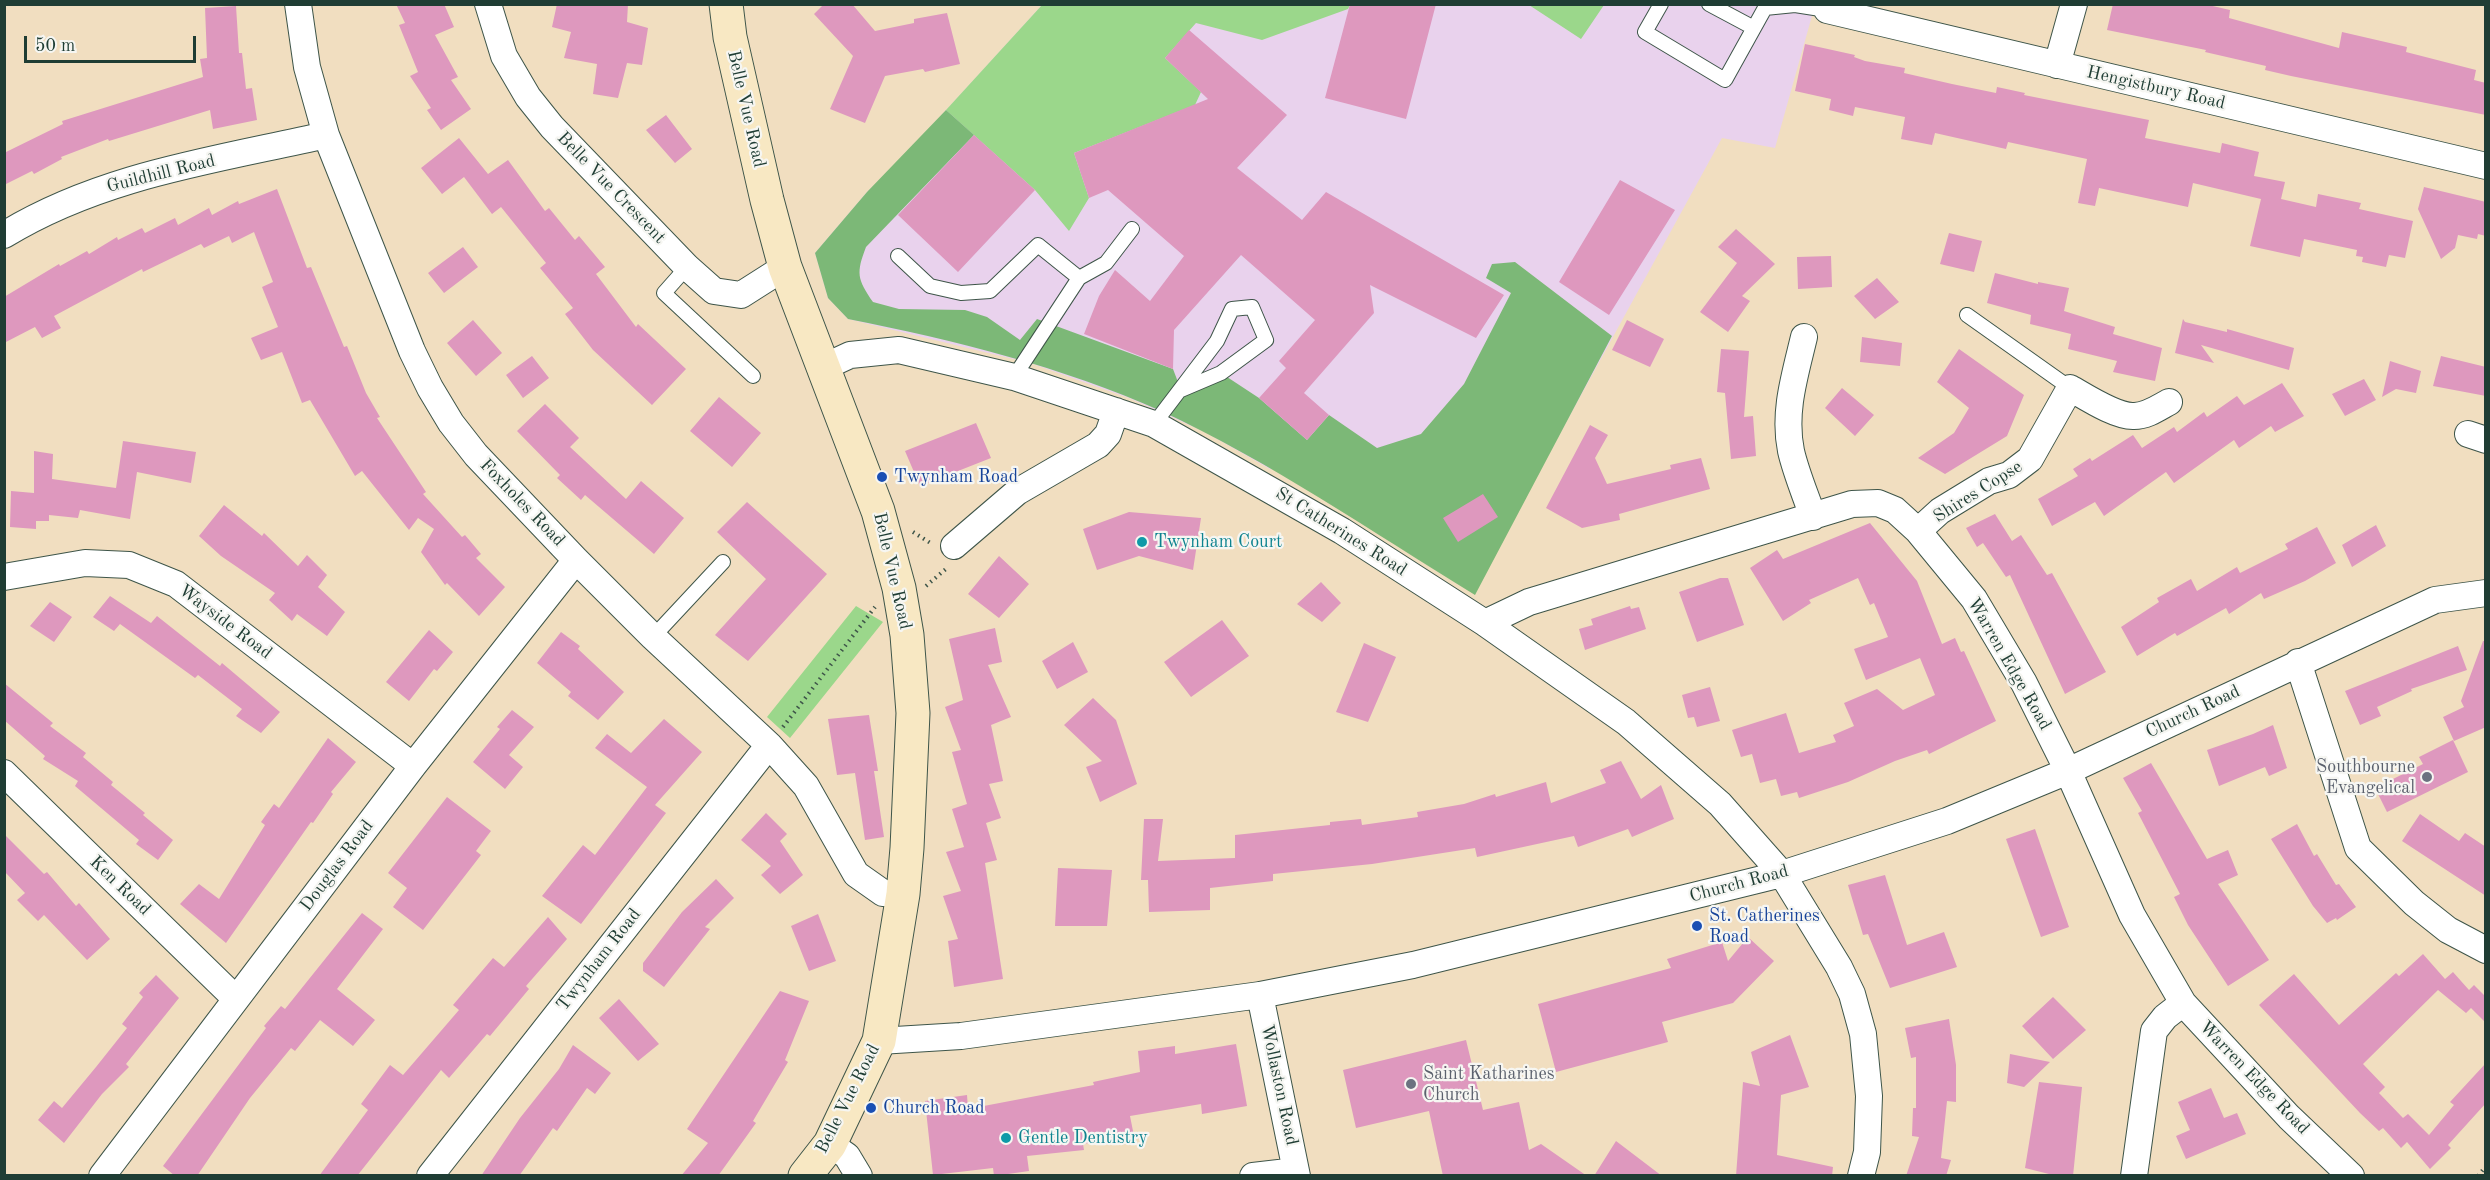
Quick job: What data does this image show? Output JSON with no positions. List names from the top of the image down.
{
  "streets": {
    "main road": ["Belle Vue Road"],
    "street": [
      "Hengistbury Road",
      "Guildhill Road",
      "Belle Vue Crescent",
      "Shires Copse",
      "Foxholes Road",
      "St Catherines Road",
      "Wayside Road",
      "Warren Edge Road",
      "Church Road",
      "Douglas Road",
      "Ken Road",
      "Twynham Road",
      "Wollaston Road"
    ]
  },
  "crossings": [
    ["Belle Vue Road", "Belle Vue Crescent"],
    ["Belle Vue Road", "Foxholes Road"],
    ["Belle Vue Road", "St Catherines Road"],
    ["Belle Vue Road", "Church Road"],
    ["Guildhill Road", "Foxholes Road"],
    ["Shires Copse", "Warren Edge Road"],
    ["Foxholes Road", "Douglas Road"],
    ["Foxholes Road", "Twynham Road"],
    ["St Catherines Road", "Warren Edge Road"],
    ["St Catherines Road", "Church Road"],
    ["Wayside Road", "Douglas Road"],
    ["Warren Edge Road", "Church Road"],
    ["Church Road", "Wollaston Road"],
    ["Douglas Road", "Ken Road"]
  ],
  "places": [
    "Twynham Road",
    "Twynham Court",
    "Southbourne Evangelical",
    "St. Catherines Road",
    "Saint Katharines Church",
    "Church Road",
    "Gentle Dentistry"
  ],
  "scale_bar": "50 m"
}
